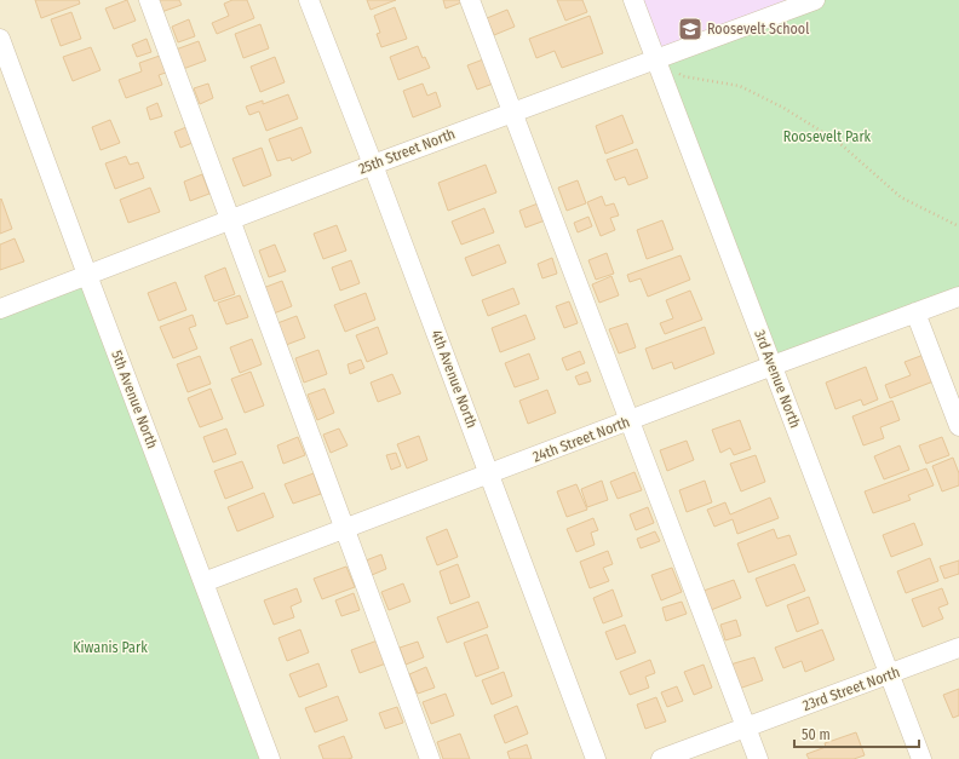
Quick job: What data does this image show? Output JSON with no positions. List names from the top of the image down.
{
  "streets": {
    "street": [
      "25th Street North",
      "4th Avenue North",
      "3rd Avenue North",
      "5th Avenue North",
      "24th Street North",
      "23rd Street North"
    ]
  },
  "crossings": [
    ["25th Street North", "4th Avenue North"],
    ["25th Street North", "3rd Avenue North"],
    ["25th Street North", "5th Avenue North"],
    ["4th Avenue North", "24th Street North"],
    ["3rd Avenue North", "24th Street North"],
    ["3rd Avenue North", "23rd Street North"],
    ["5th Avenue North", "24th Street North"]
  ],
  "parks": ["Roosevelt Park", "Kiwanis Park"],
  "places": {
    "school or university": ["Roosevelt School"]
  },
  "scale_bar": "50 m"
}
